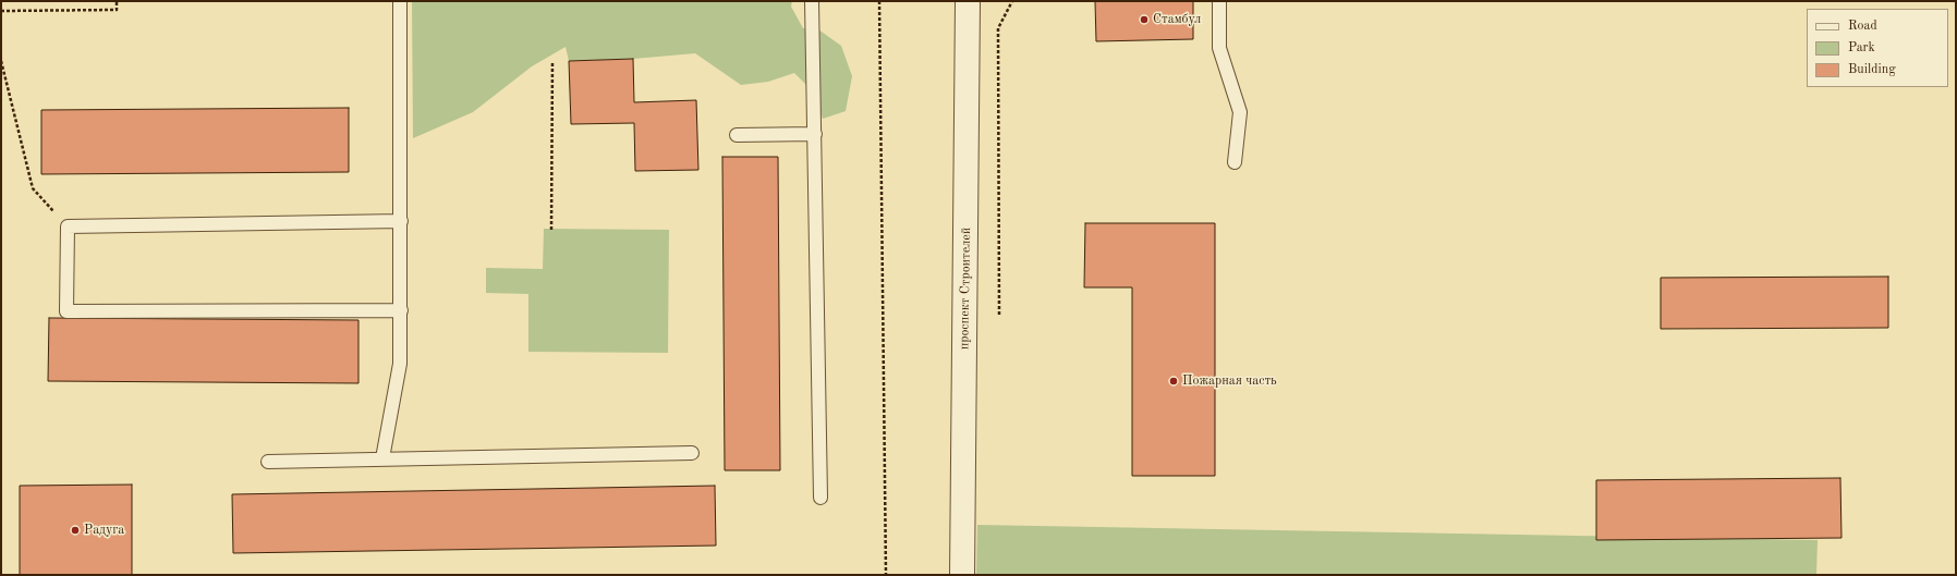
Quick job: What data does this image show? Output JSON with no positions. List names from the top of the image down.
{
  "streets": {
    "street": ["проспект Строителей"]
  },
  "places": ["Стамбул", "Пожарная часть", "Радуга"],
  "legend": ["Road", "Park", "Building"]
}
